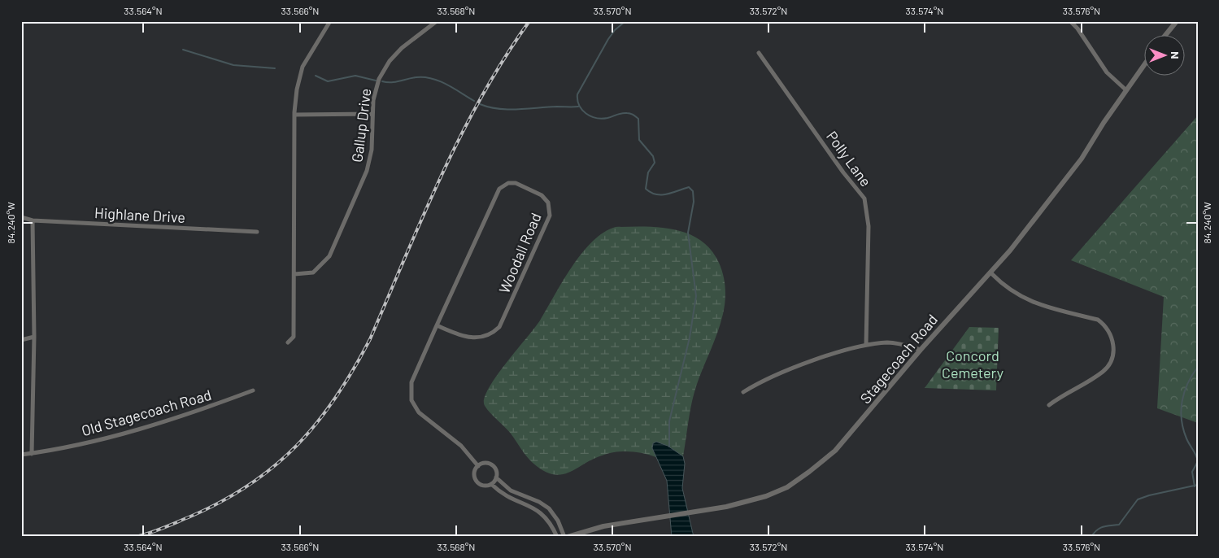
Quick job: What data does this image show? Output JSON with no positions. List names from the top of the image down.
{
  "streets": {
    "street": [
      "Gallup Drive",
      "Polly Lane",
      "Highlane Drive",
      "Woodall Road",
      "Stagecoach Road",
      "Old Stagecoach Road"
    ]
  },
  "parks": ["Concord Cemetery"],
  "north": "right",
  "coordinates": [
    "33.564°N",
    "33.566°N",
    "33.568°N",
    "33.570°N",
    "33.572°N",
    "33.574°N",
    "33.576°N",
    "84.240°W"
  ]
}
